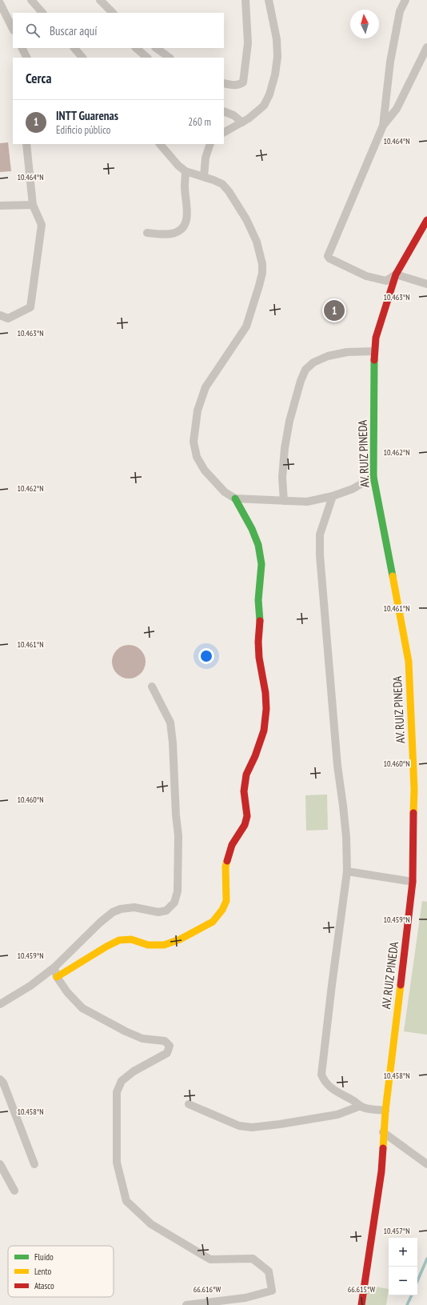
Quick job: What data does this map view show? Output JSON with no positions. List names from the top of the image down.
{
  "streets": {
    "street": ["AV. RUIZ PINEDA"]
  },
  "legend": ["Fluido", "Lento", "Atasco"],
  "north": "top",
  "page": {
    "search": "Buscar aquí",
    "heading": "Cerca",
    "list": [
      {
        "mark": "1",
        "name": "INTT Guarenas",
        "note": "Edificio público",
        "value": "260 m"
      }
    ],
    "pins": "1",
    "map_buttons": ["+", "−"]
  },
  "coordinates": [
    "10.464°N",
    "10.463°N",
    "10.462°N",
    "10.461°N",
    "10.460°N",
    "10.459°N",
    "10.458°N",
    "10.457°N",
    "66.616°W",
    "66.615°W"
  ]
}
